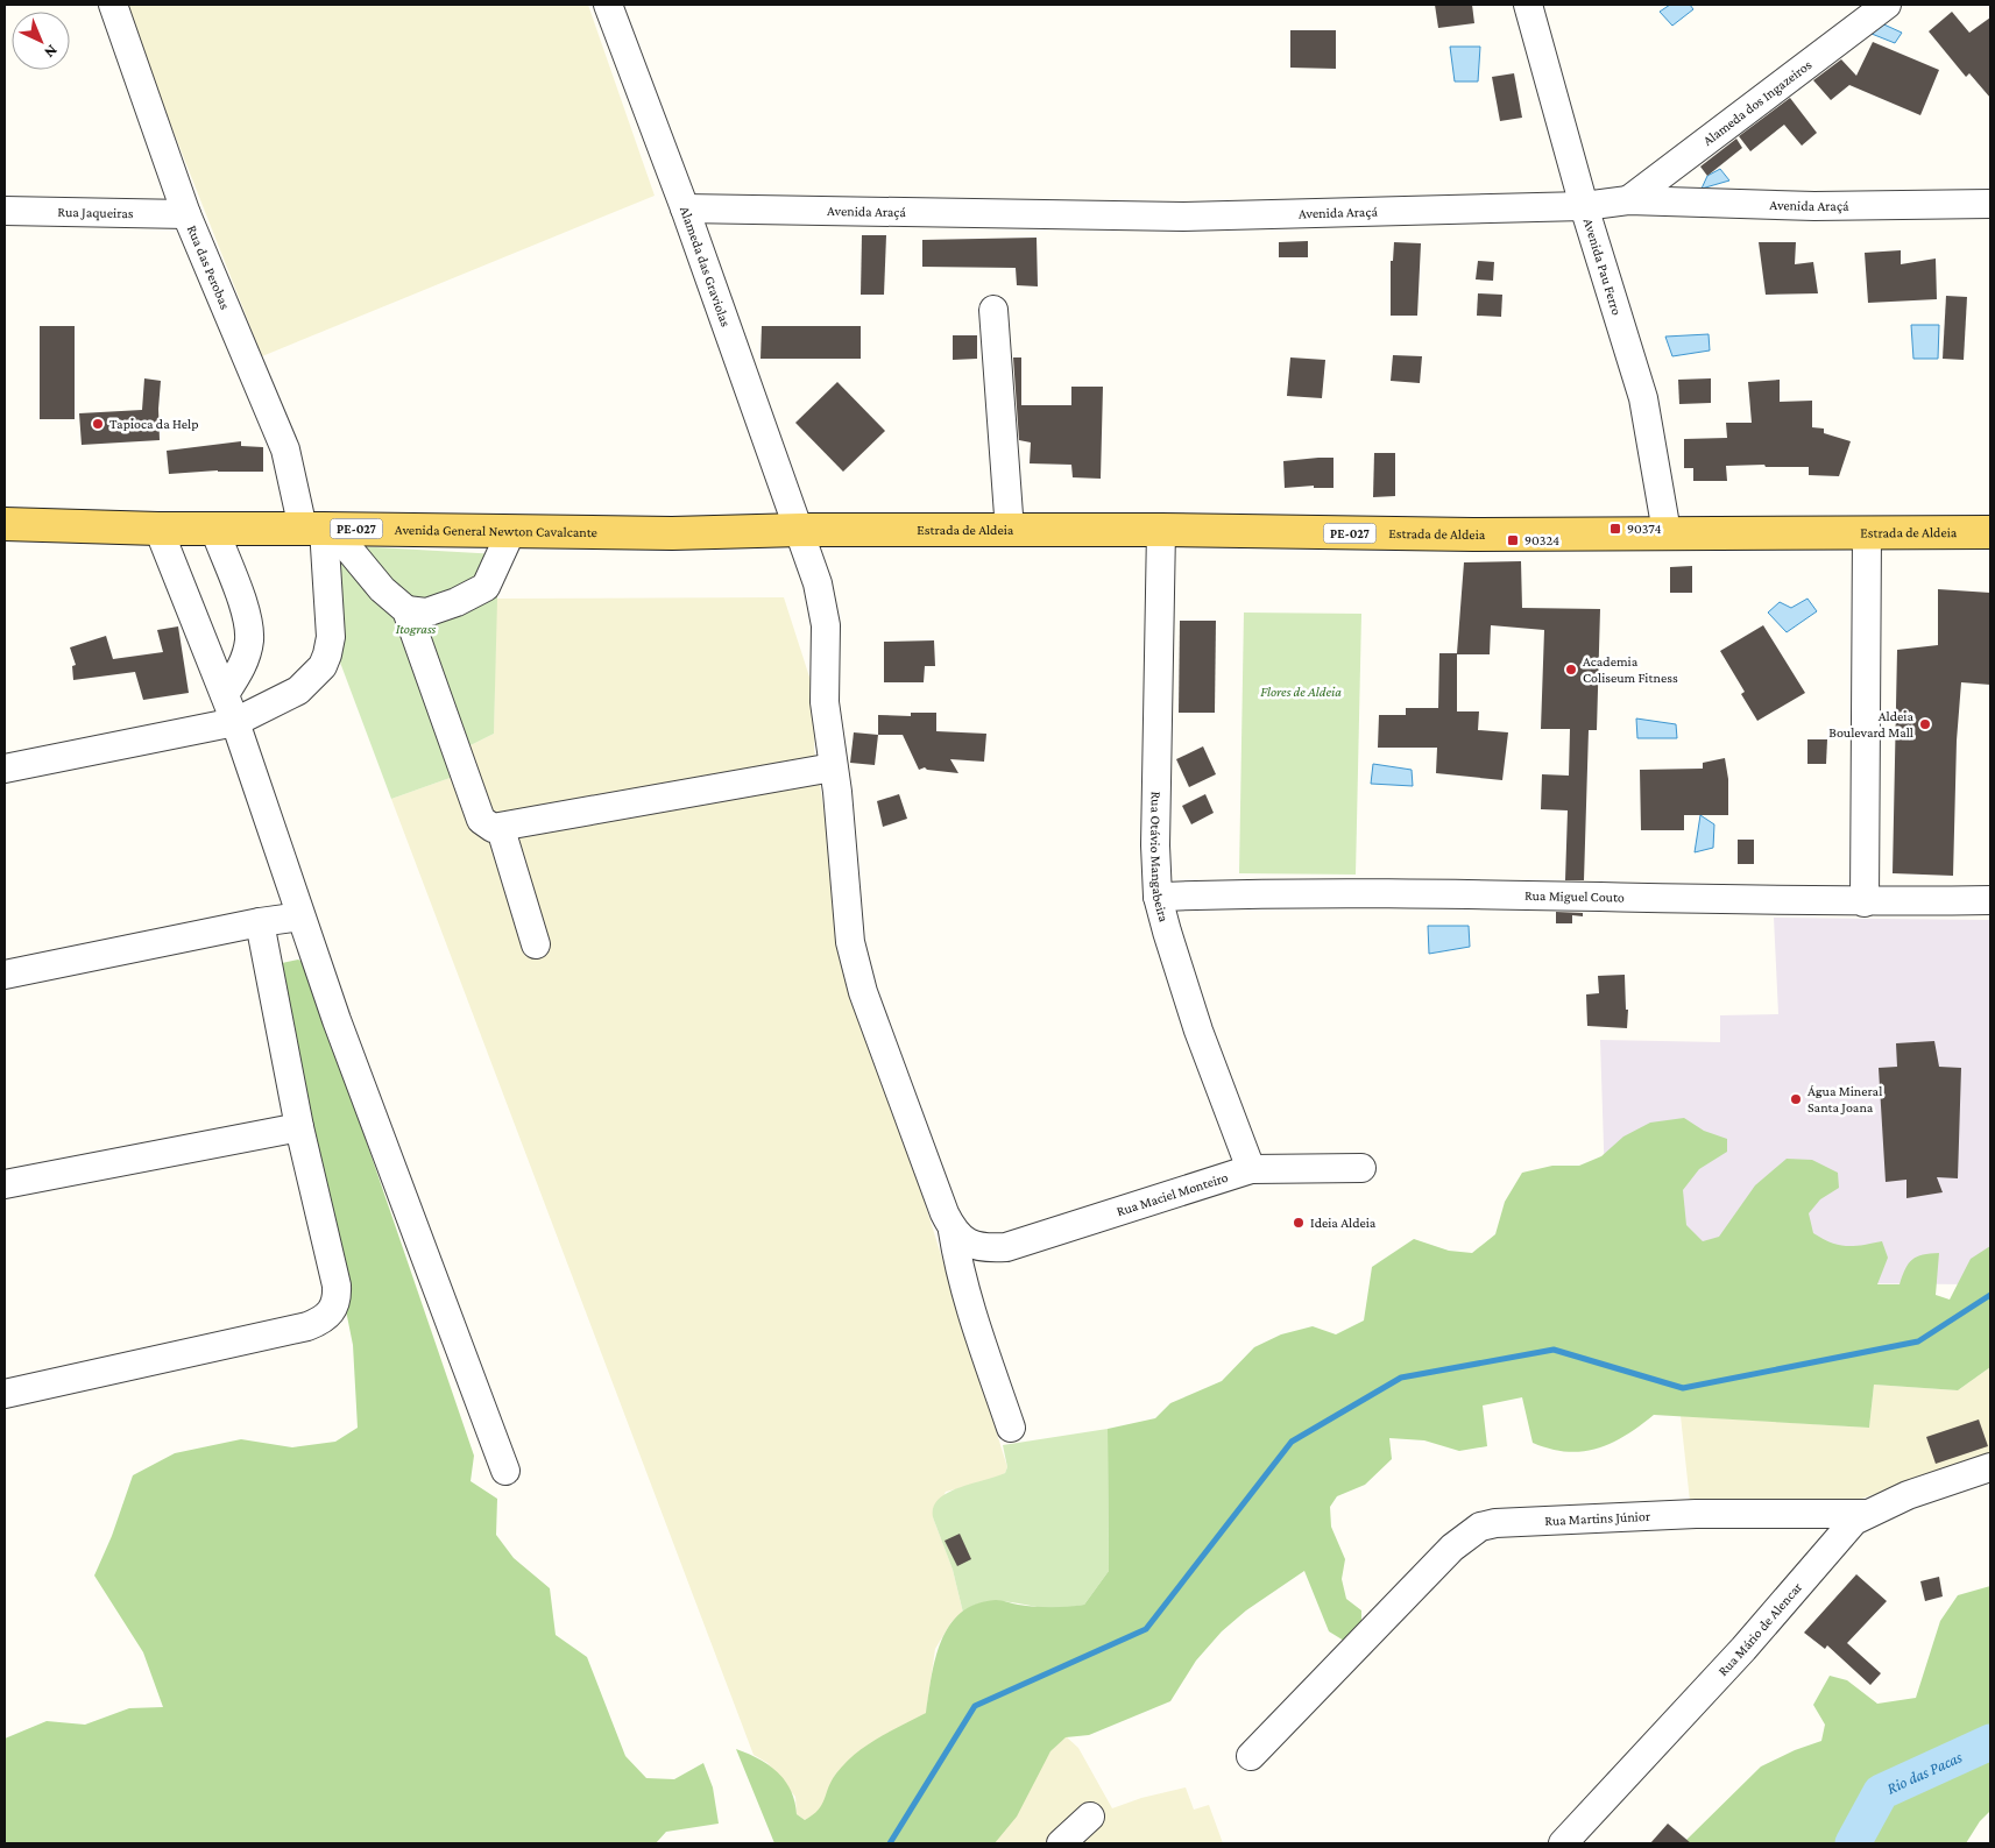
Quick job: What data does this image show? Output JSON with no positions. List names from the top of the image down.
{
  "streets": {
    "main road": ["PE-027", "Avenida General Newton Cavalcante", "Estrada de Aldeia"],
    "street": [
      "Alameda dos Ingazeiros",
      "Avenida Araçá",
      "Rua Jaqueiras",
      "Rua das Perobas",
      "Alameda das Graviolas",
      "Avenida Pau Ferro",
      "Rua Otávio Mangabeira",
      "Rua Miguel Couto",
      "Rua Maciel Monteiro",
      "Rua Martins Júnior",
      "Rua Mário de Alencar"
    ]
  },
  "crossings": [
    ["Alameda dos Ingazeiros", "Avenida Araçá"],
    ["Avenida Araçá", "Alameda das Graviolas"],
    ["Avenida Araçá", "Avenida Pau Ferro"],
    ["Rua Jaqueiras", "Rua das Perobas"],
    ["Rua das Perobas", "Avenida General Newton Cavalcante"],
    ["Alameda das Graviolas", "Estrada de Aldeia"],
    ["Alameda das Graviolas", "Rua Maciel Monteiro"],
    ["Avenida Pau Ferro", "Estrada de Aldeia"],
    ["Avenida General Newton Cavalcante", "Estrada de Aldeia"],
    ["Estrada de Aldeia", "Rua Otávio Mangabeira"],
    ["Rua Otávio Mangabeira", "Rua Miguel Couto"],
    ["Rua Otávio Mangabeira", "Rua Maciel Monteiro"],
    ["Rua Martins Júnior", "Rua Mário de Alencar"]
  ],
  "water": ["Rio das Pacas"],
  "parks": ["Itograss", "Flores de Aldeia"],
  "places": {
    "other": [
      "Tapioca da Help",
      "Academia Coliseum Fitness",
      "Aldeia Boulevard Mall",
      "Água Mineral Santa Joana",
      "Ideia Aldeia"
    ],
    "transit": ["90374", "90324"]
  },
  "north": "bottom right"
}
